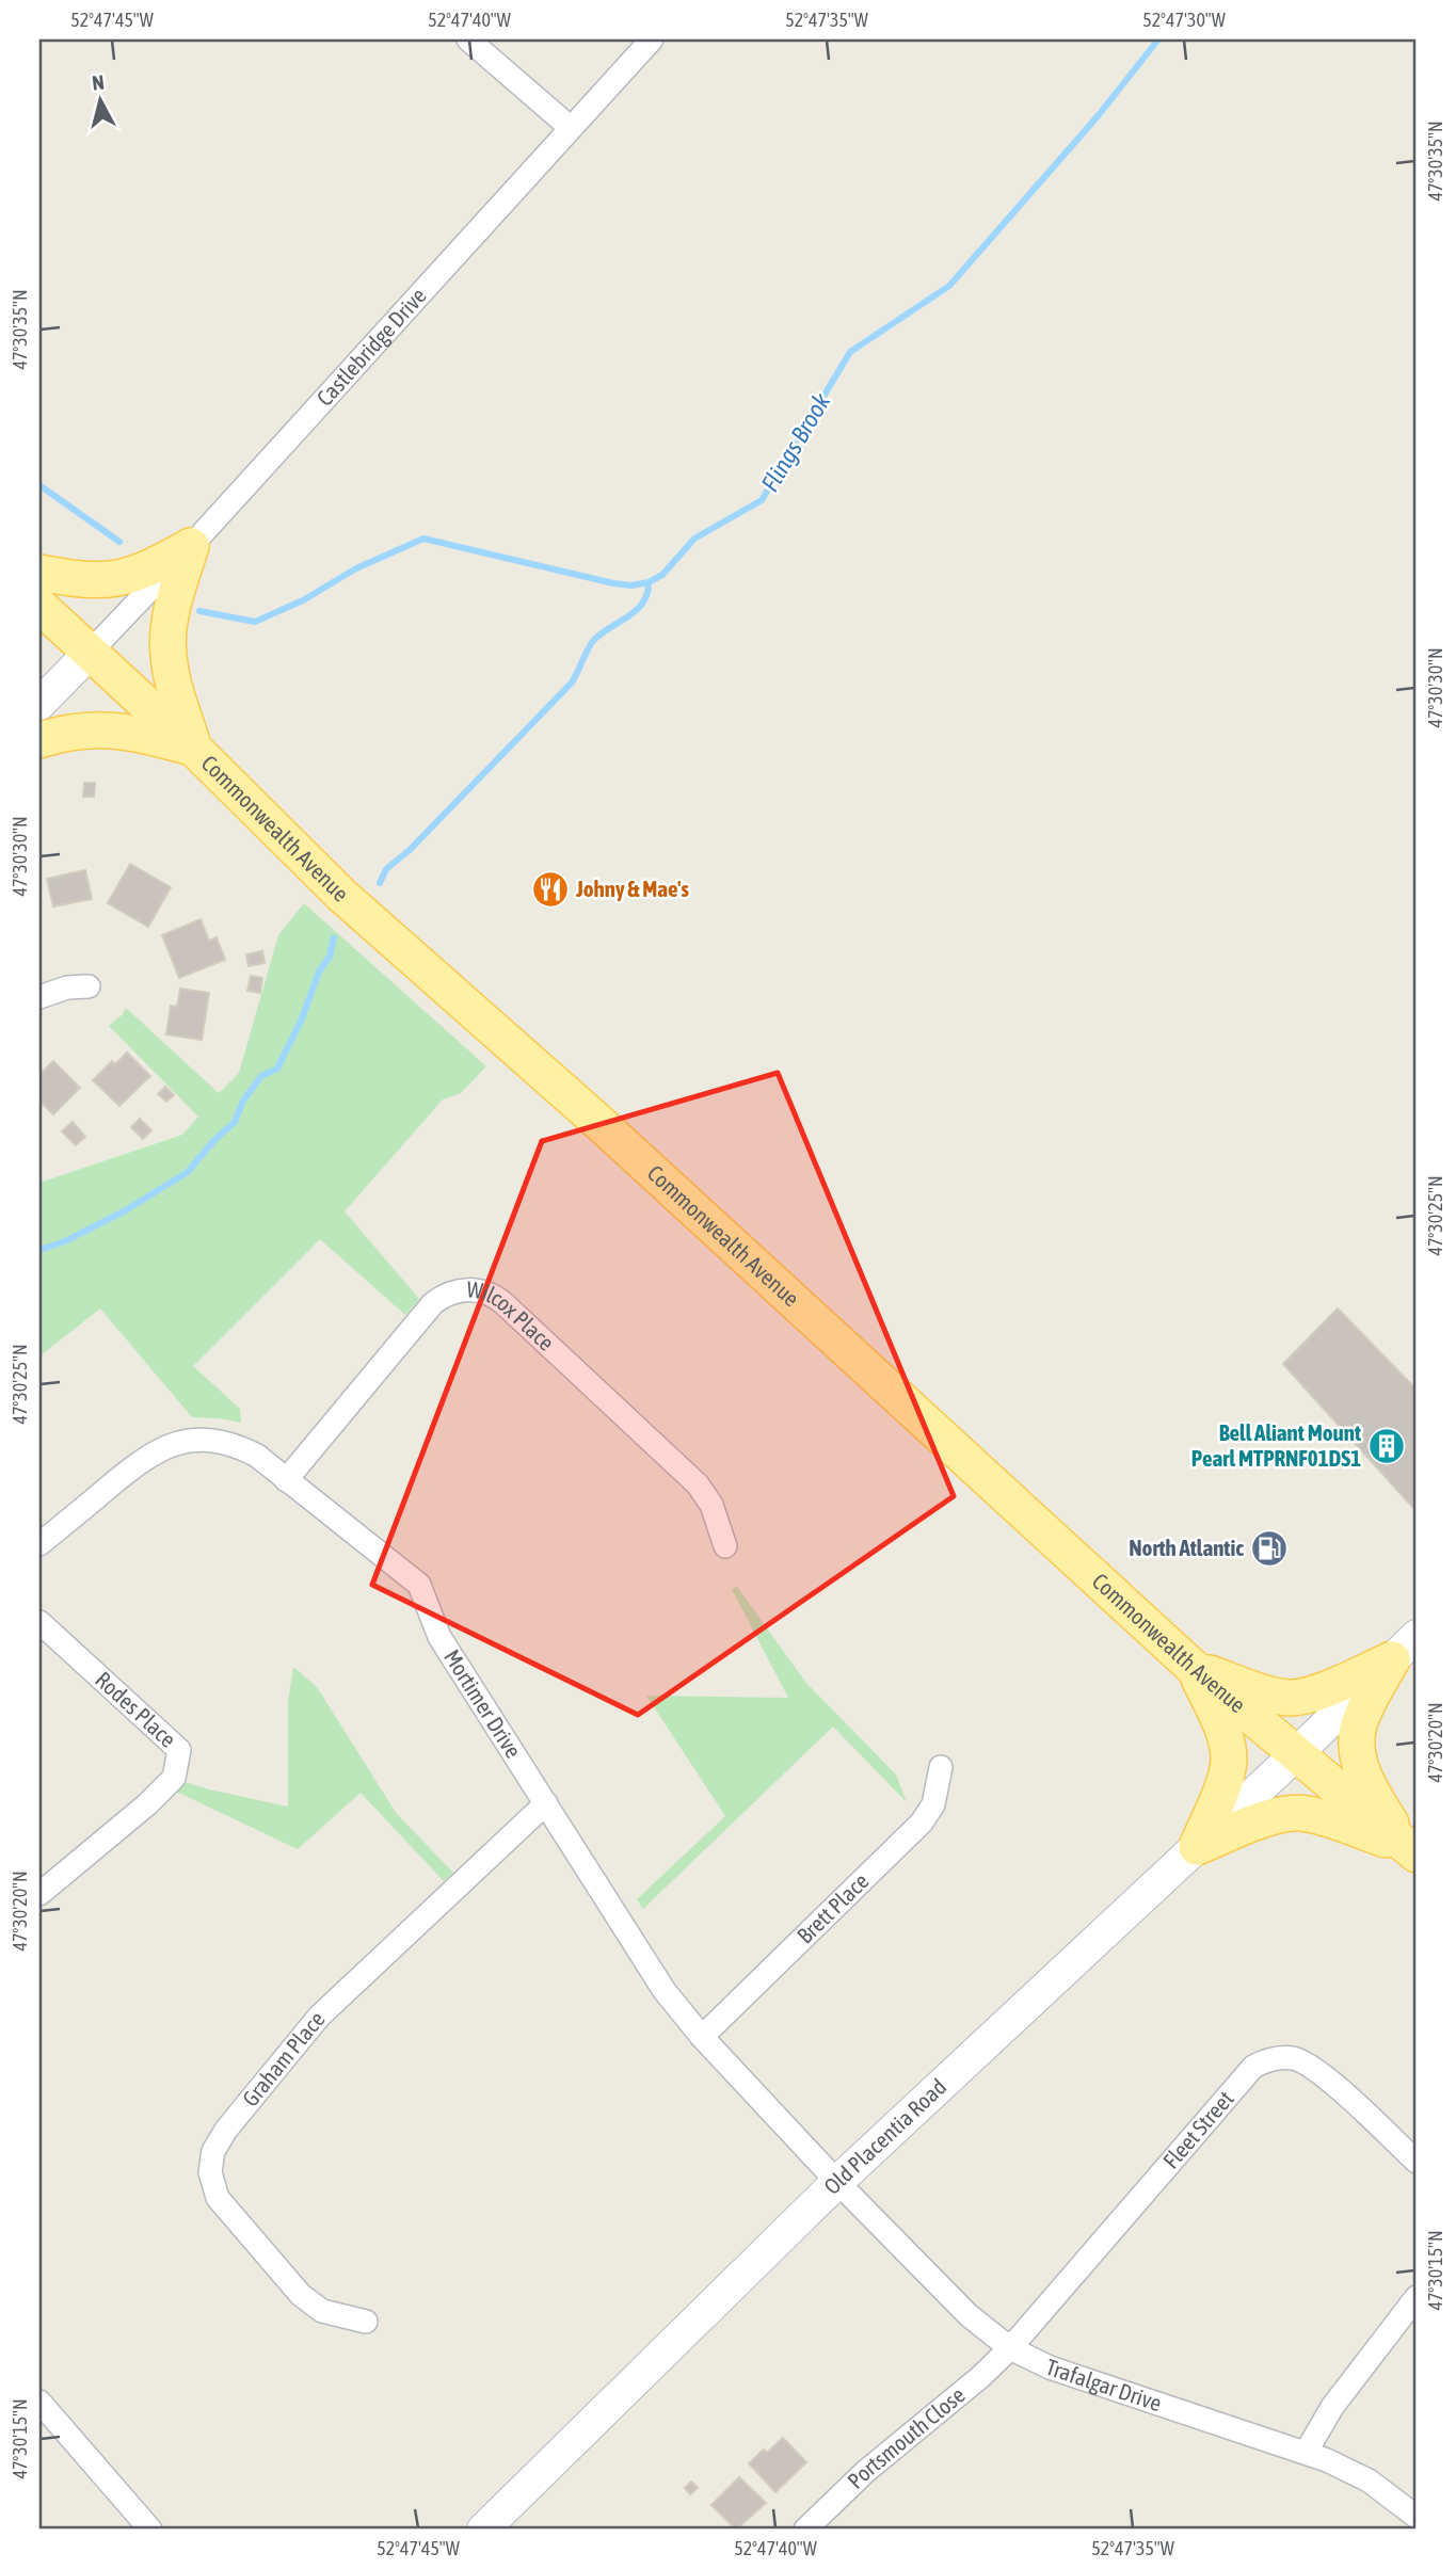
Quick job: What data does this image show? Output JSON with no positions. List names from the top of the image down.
{
  "streets": {
    "main road": ["Commonwealth Avenue", "Old Placentia Road"],
    "street": [
      "Castlebridge Drive",
      "Wilcox Place",
      "Mortimer Drive",
      "Rodes Place",
      "Brett Place",
      "Graham Place",
      "Fleet Street",
      "Trafalgar Drive",
      "Portsmouth Close"
    ]
  },
  "crossings": [
    ["Castlebridge Drive", "Commonwealth Avenue"],
    ["Commonwealth Avenue", "Old Placentia Road"],
    ["Wilcox Place", "Mortimer Drive"],
    ["Mortimer Drive", "Brett Place"],
    ["Mortimer Drive", "Graham Place"],
    ["Mortimer Drive", "Old Placentia Road"],
    ["Mortimer Drive", "Trafalgar Drive"],
    ["Fleet Street", "Trafalgar Drive"],
    ["Fleet Street", "Portsmouth Close"],
    ["Old Placentia Road", "Trafalgar Drive"],
    ["Trafalgar Drive", "Portsmouth Close"]
  ],
  "water": ["Flings Brook"],
  "places": {
    "restaurant": ["Johny & Mae's"],
    "building": ["Bell Aliant Mount Pearl MTPRNF01DS1"],
    "fuel station": ["North Atlantic"]
  },
  "north": "top",
  "coordinates": [
    "52°47'45\"W",
    "52°47'40\"W",
    "52°47'35\"W",
    "52°47'30\"W",
    "47°30'35\"N",
    "47°30'30\"N",
    "47°30'25\"N",
    "47°30'20\"N",
    "47°30'15\"N"
  ]
}
